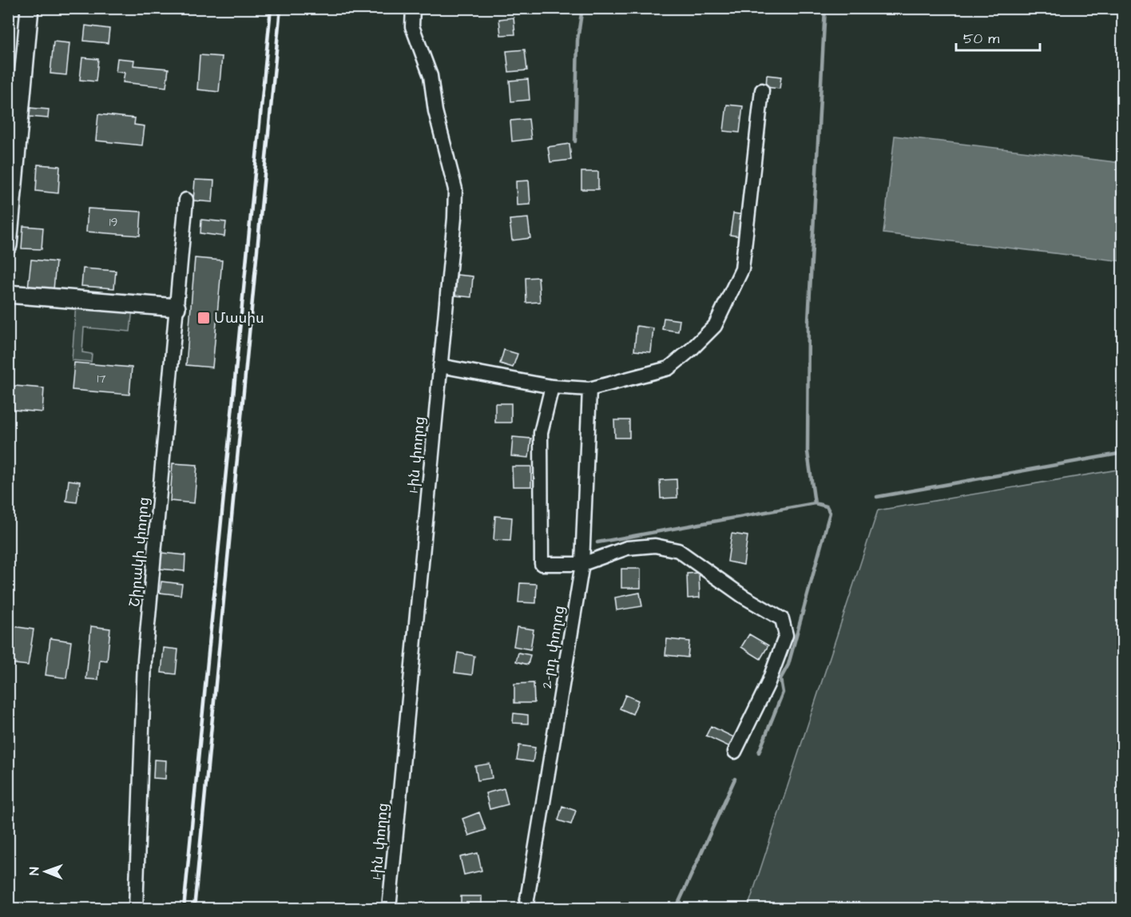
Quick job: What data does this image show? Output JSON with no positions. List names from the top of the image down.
{
  "streets": {
    "street": ["1-ին փողոց", "Շիրակի փողոց", "2-րդ փողոց"]
  },
  "places": {
    "transit": ["Մասիս"]
  },
  "house_numbers": ["19", "17"],
  "scale_bar": "50 m",
  "north": "left"
}
